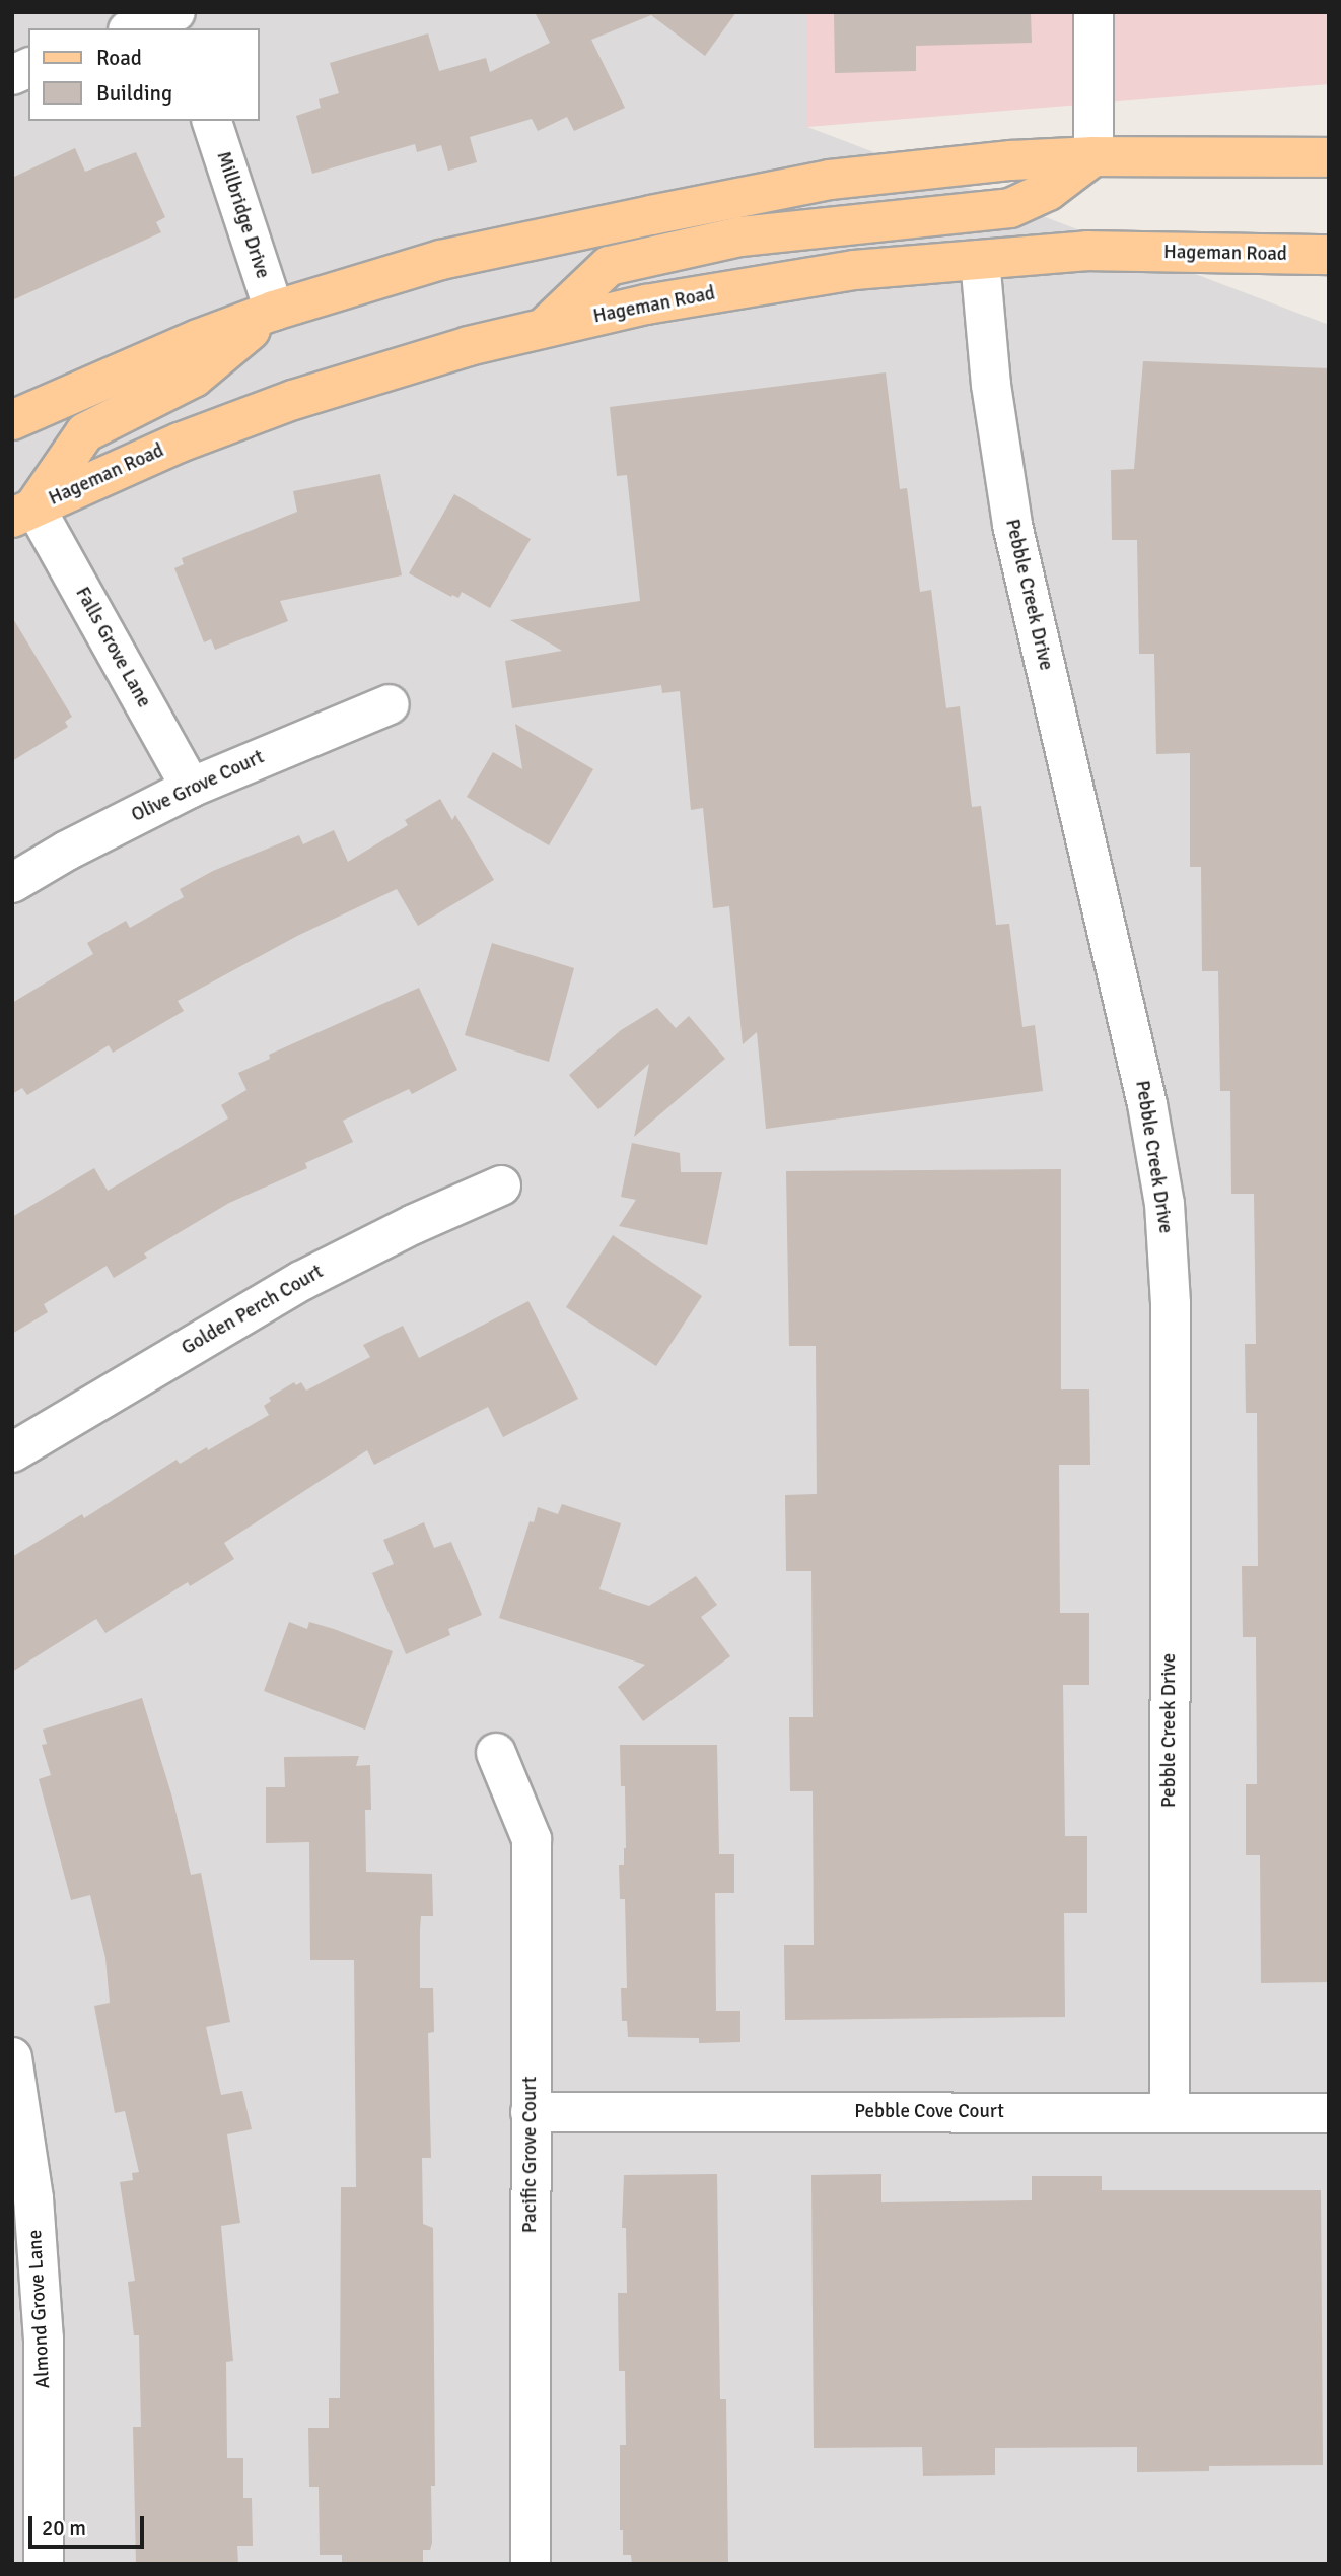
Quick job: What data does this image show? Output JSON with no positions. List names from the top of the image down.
{
  "streets": {
    "main road": ["Hageman Road"],
    "street": [
      "Millbridge Drive",
      "Pebble Creek Drive",
      "Falls Grove Lane",
      "Olive Grove Court",
      "Golden Perch Court",
      "Pebble Cove Court",
      "Pacific Grove Court",
      "Almond Grove Lane"
    ]
  },
  "crossings": [
    ["Hageman Road", "Pebble Creek Drive"],
    ["Hageman Road", "Falls Grove Lane"],
    ["Pebble Creek Drive", "Pebble Cove Court"],
    ["Falls Grove Lane", "Olive Grove Court"],
    ["Pebble Cove Court", "Pacific Grove Court"]
  ],
  "legend": ["Road", "Building"],
  "scale_bar": "20 m"
}
